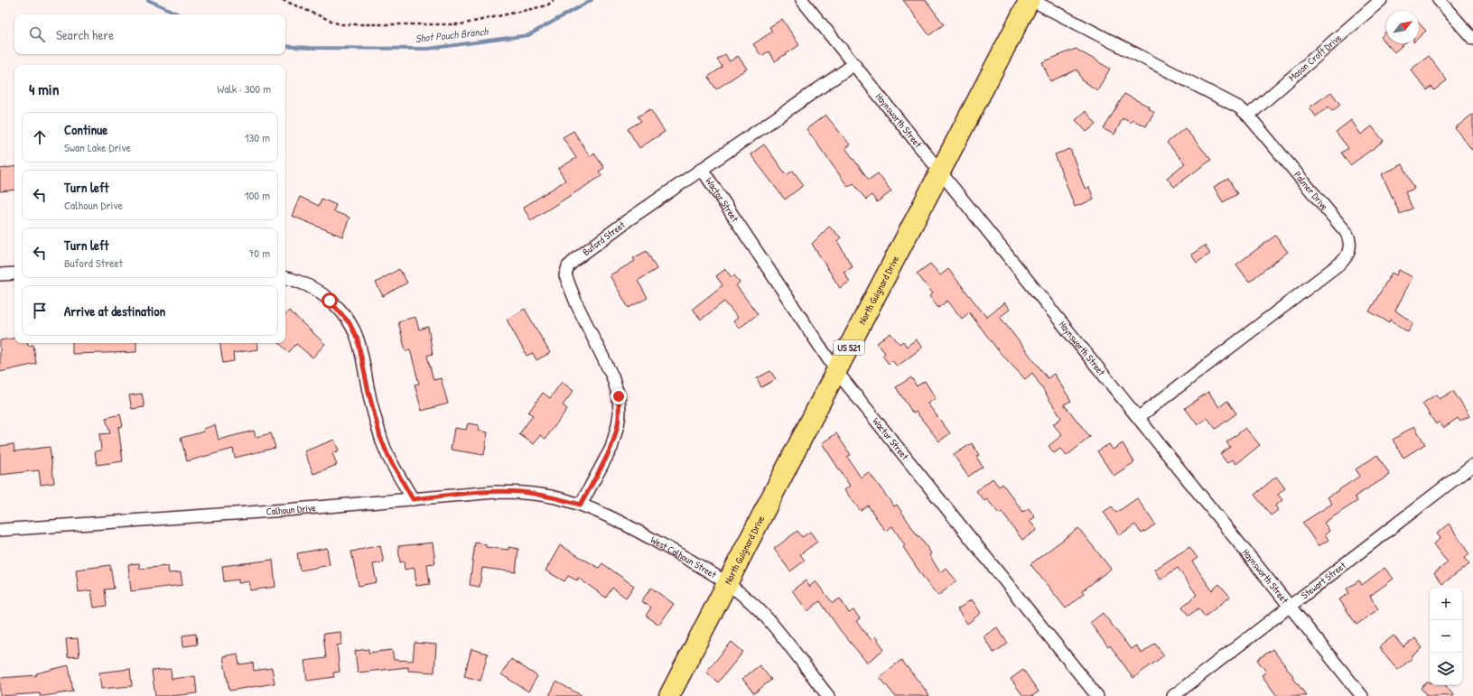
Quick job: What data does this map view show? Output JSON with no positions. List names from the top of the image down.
{
  "streets": {
    "highway": ["North Guignard Drive", "US 521"],
    "street": [
      "Mason Croft Drive",
      "Haynsworth Street",
      "Palmer Drive",
      "Wactor Street",
      "Buford Street",
      "Calhoun Drive",
      "West Calhoun Street",
      "Stewart Street"
    ]
  },
  "crossings": [
    ["Mason Croft Drive", "Palmer Drive"],
    ["Haynsworth Street", "Palmer Drive"],
    ["Haynsworth Street", "Buford Street"],
    ["Haynsworth Street", "North Guignard Drive"],
    ["Haynsworth Street", "Stewart Street"],
    ["Palmer Drive", "North Guignard Drive"],
    ["Wactor Street", "Buford Street"],
    ["Wactor Street", "North Guignard Drive"],
    ["Buford Street", "Calhoun Drive"],
    ["Buford Street", "West Calhoun Street"],
    ["North Guignard Drive", "West Calhoun Street"],
    ["Calhoun Drive", "West Calhoun Street"]
  ],
  "water": ["Shot Pouch Branch"],
  "north": "top right",
  "page": {
    "search": "Search here",
    "heading": ["4 min", "Walk · 300 m"],
    "list": [
      ["Continue", "Swan Lake Drive", "130 m"],
      ["Turn left", "Calhoun Drive", "100 m"],
      ["Turn left", "Buford Street", "70 m"],
      "Arrive at destination"
    ],
    "map_buttons": ["+", "−"]
  }
}
